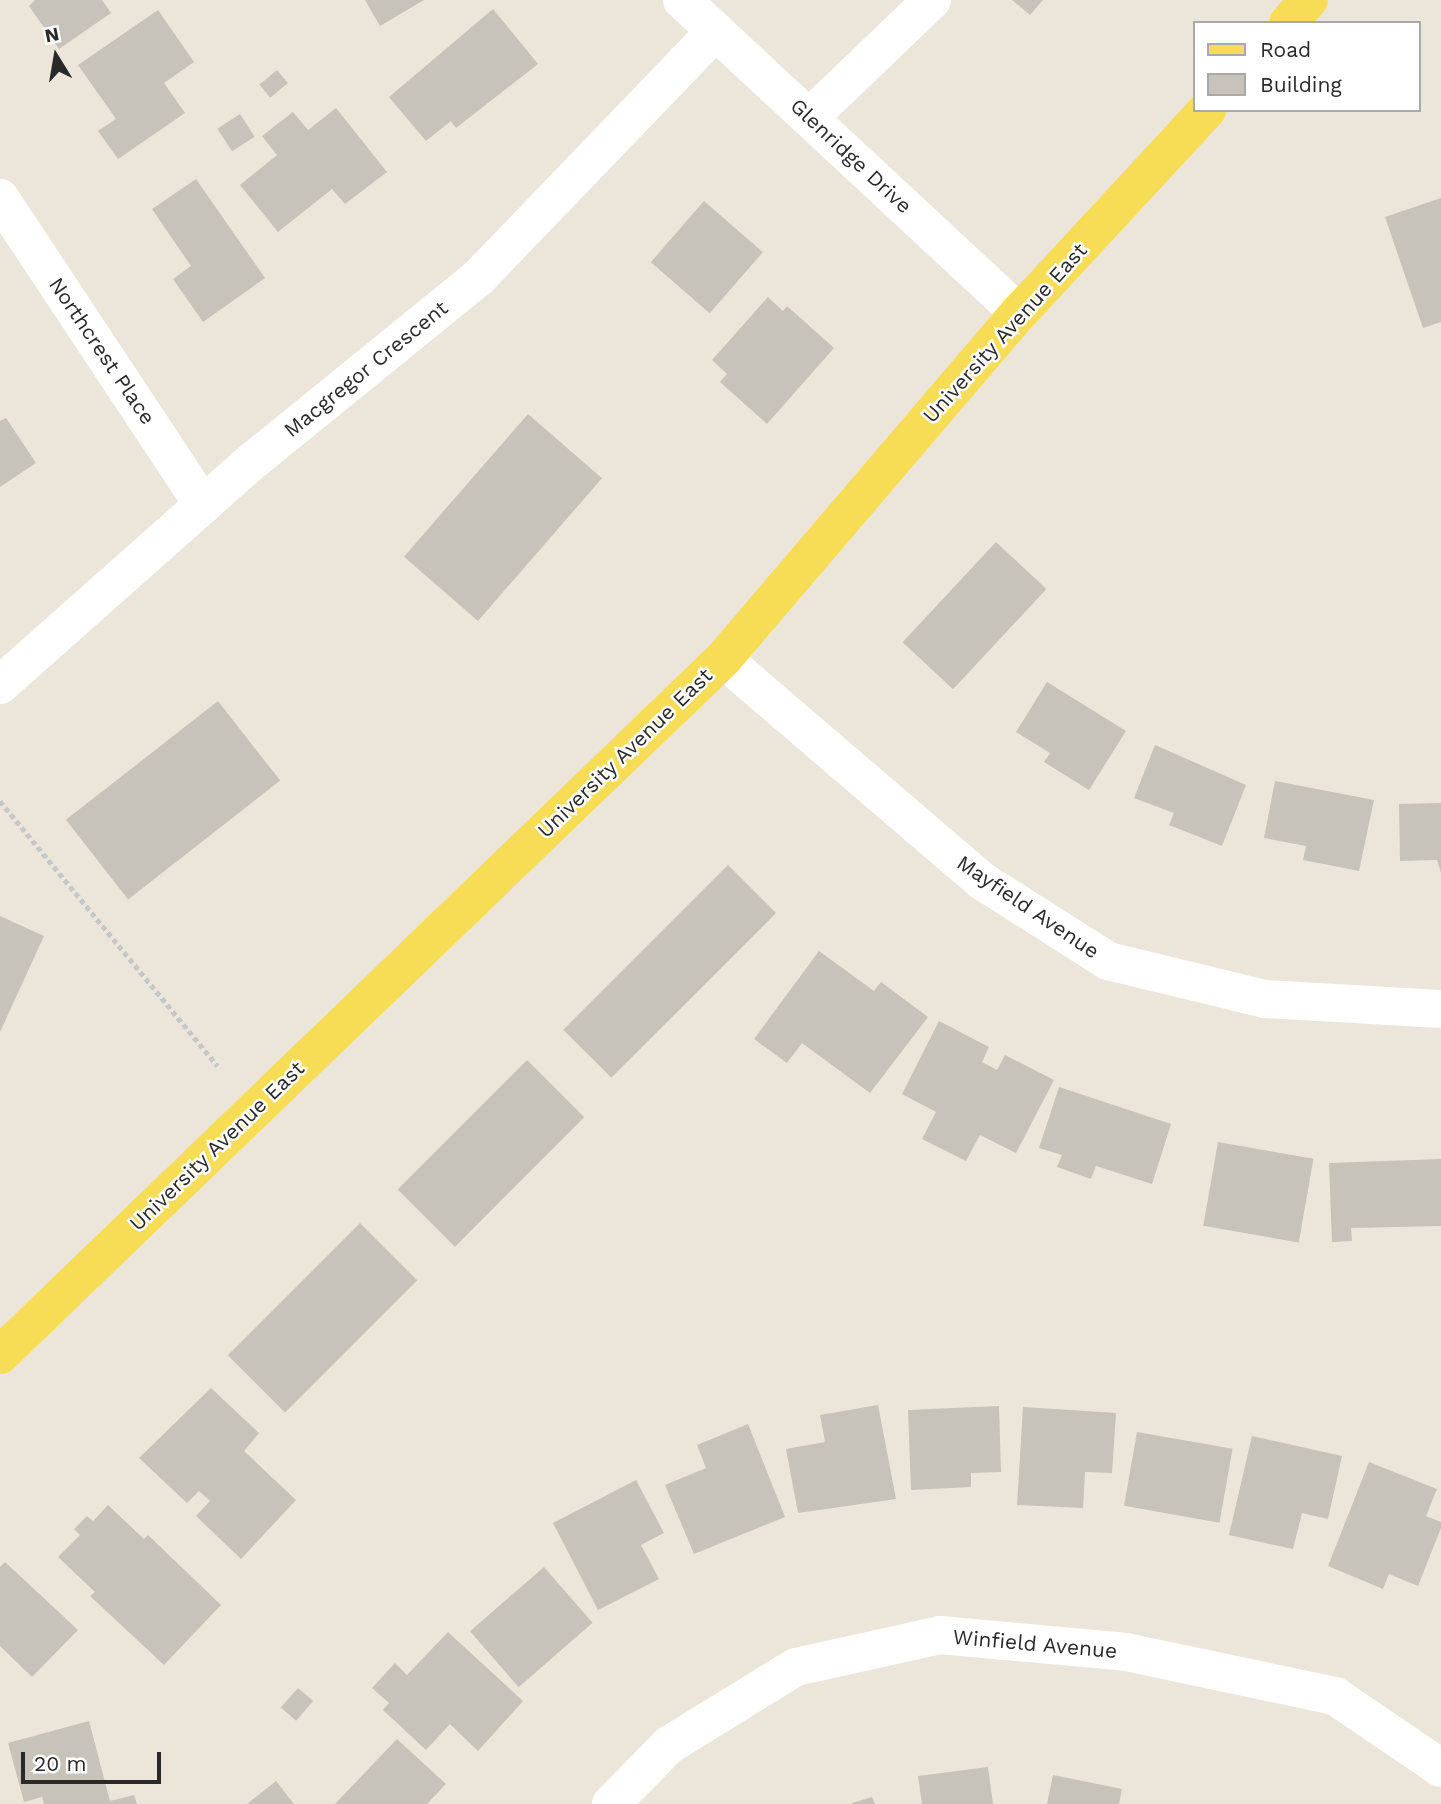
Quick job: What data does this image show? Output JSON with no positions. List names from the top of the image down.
{
  "streets": {
    "main road": ["University Avenue East"],
    "street": [
      "Glenridge Drive",
      "Northcrest Place",
      "Macgregor Crescent",
      "Mayfield Avenue",
      "Winfield Avenue"
    ]
  },
  "crossings": [
    ["Glenridge Drive", "University Avenue East"],
    ["Glenridge Drive", "Macgregor Crescent"],
    ["University Avenue East", "Mayfield Avenue"],
    ["Northcrest Place", "Macgregor Crescent"]
  ],
  "legend": ["Road", "Building"],
  "scale_bar": "20 m",
  "north": "top"
}
